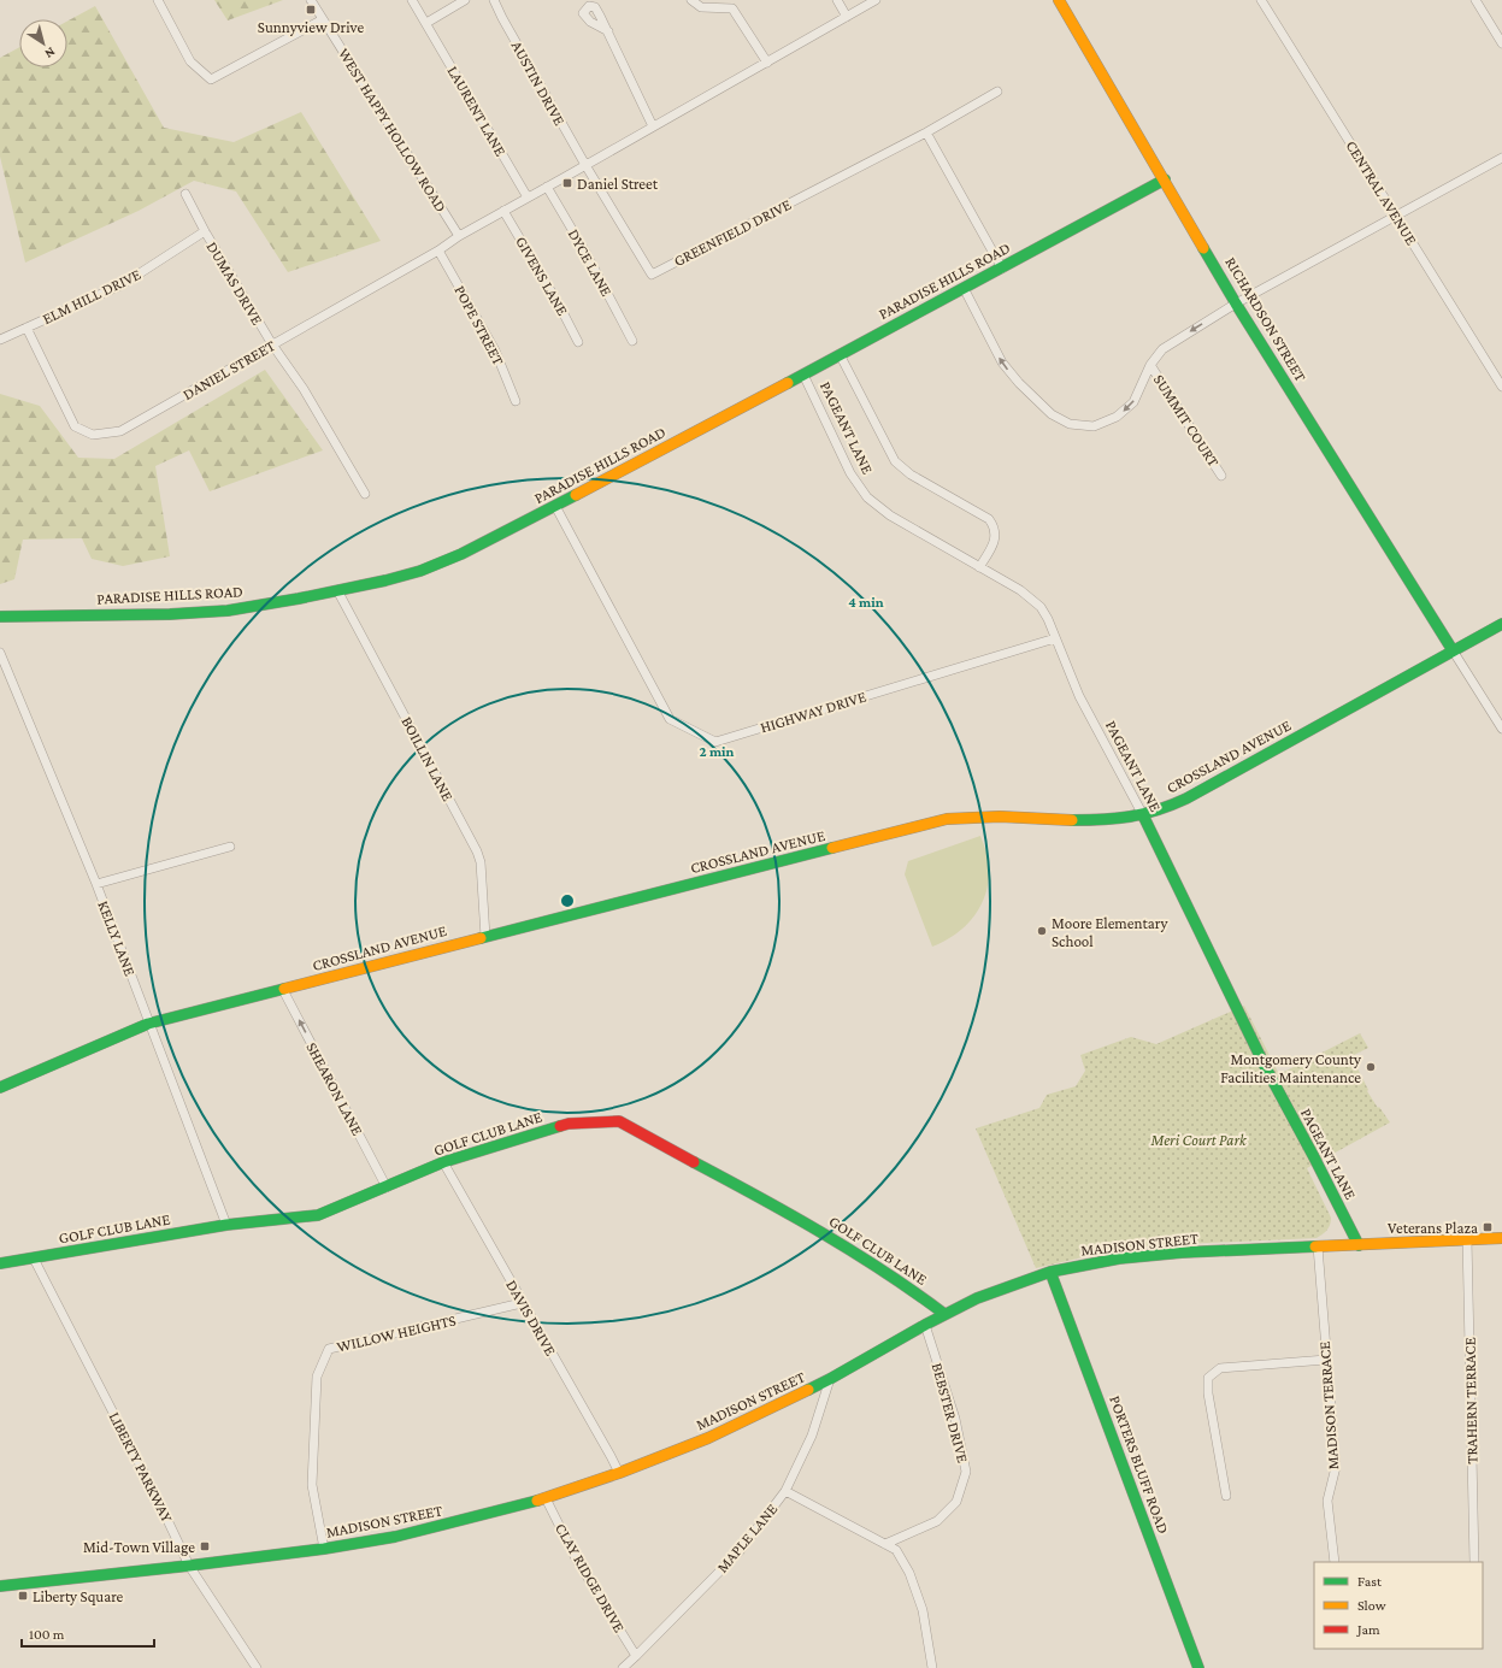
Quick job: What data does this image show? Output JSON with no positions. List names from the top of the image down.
{
  "streets": {
    "main road": [
      "PARADISE HILLS ROAD",
      "RICHARDSON STREET",
      "PAGEANT LANE",
      "CROSSLAND AVENUE",
      "GOLF CLUB LANE",
      "MADISON STREET",
      "PORTERS BLUFF ROAD"
    ],
    "street": [
      "AUSTIN DRIVE",
      "LAURENT LANE",
      "WEST HAPPY HOLLOW ROAD",
      "CENTRAL AVENUE",
      "GREENFIELD DRIVE",
      "DYCE LANE",
      "GIVENS LANE",
      "DUMAS DRIVE",
      "ELM HILL DRIVE",
      "POPE STREET",
      "DANIEL STREET",
      "SUMMIT COURT",
      "HIGHWAY DRIVE",
      "BOILLIN LANE",
      "KELLY LANE",
      "SHEARON LANE",
      "DAVIS DRIVE",
      "WILLOW HEIGHTS",
      "TRAHERN TERRACE",
      "MADISON TERRACE",
      "BEBSTER DRIVE",
      "LIBERTY PARKWAY",
      "MAPLE LANE",
      "CLAY RIDGE DRIVE"
    ]
  },
  "crossings": [
    ["AUSTIN DRIVE", "GREENFIELD DRIVE"],
    ["AUSTIN DRIVE", "DANIEL STREET"],
    ["LAURENT LANE", "DANIEL STREET"],
    ["WEST HAPPY HOLLOW ROAD", "DANIEL STREET"],
    ["GREENFIELD DRIVE", "DANIEL STREET"],
    ["DYCE LANE", "DANIEL STREET"],
    ["GIVENS LANE", "DANIEL STREET"],
    ["PARADISE HILLS ROAD", "RICHARDSON STREET"],
    ["PARADISE HILLS ROAD", "PAGEANT LANE"],
    ["PARADISE HILLS ROAD", "HIGHWAY DRIVE"],
    ["PARADISE HILLS ROAD", "BOILLIN LANE"],
    ["DUMAS DRIVE", "ELM HILL DRIVE"],
    ["DUMAS DRIVE", "DANIEL STREET"],
    ["ELM HILL DRIVE", "DANIEL STREET"],
    ["RICHARDSON STREET", "CROSSLAND AVENUE"],
    ["POPE STREET", "DANIEL STREET"],
    ["PAGEANT LANE", "HIGHWAY DRIVE"],
    ["PAGEANT LANE", "CROSSLAND AVENUE"],
    ["PAGEANT LANE", "MADISON STREET"],
    ["CROSSLAND AVENUE", "BOILLIN LANE"],
    ["CROSSLAND AVENUE", "KELLY LANE"],
    ["CROSSLAND AVENUE", "SHEARON LANE"],
    ["KELLY LANE", "GOLF CLUB LANE"],
    ["SHEARON LANE", "GOLF CLUB LANE"],
    ["GOLF CLUB LANE", "MADISON STREET"],
    ["GOLF CLUB LANE", "DAVIS DRIVE"],
    ["GOLF CLUB LANE", "LIBERTY PARKWAY"],
    ["MADISON STREET", "DAVIS DRIVE"],
    ["MADISON STREET", "WILLOW HEIGHTS"],
    ["MADISON STREET", "TRAHERN TERRACE"],
    ["MADISON STREET", "MADISON TERRACE"],
    ["MADISON STREET", "BEBSTER DRIVE"],
    ["MADISON STREET", "PORTERS BLUFF ROAD"],
    ["MADISON STREET", "LIBERTY PARKWAY"],
    ["MADISON STREET", "MAPLE LANE"],
    ["MADISON STREET", "CLAY RIDGE DRIVE"],
    ["DAVIS DRIVE", "WILLOW HEIGHTS"],
    ["MAPLE LANE", "CLAY RIDGE DRIVE"]
  ],
  "one_way": ["SHEARON LANE"],
  "parks": ["Meri Court Park"],
  "places": {
    "transit": [
      "Sunnyview Drive",
      "Daniel Street",
      "Veterans Plaza",
      "Mid-Town Village",
      "Liberty Square"
    ],
    "other": ["Moore Elementary School", "Montgomery County Facilities Maintenance"]
  },
  "legend": ["Fast", "Slow", "Jam"],
  "scale_bar": "100 m",
  "north": "bottom right",
  "rings": ["4 min", "2 min"]
}
